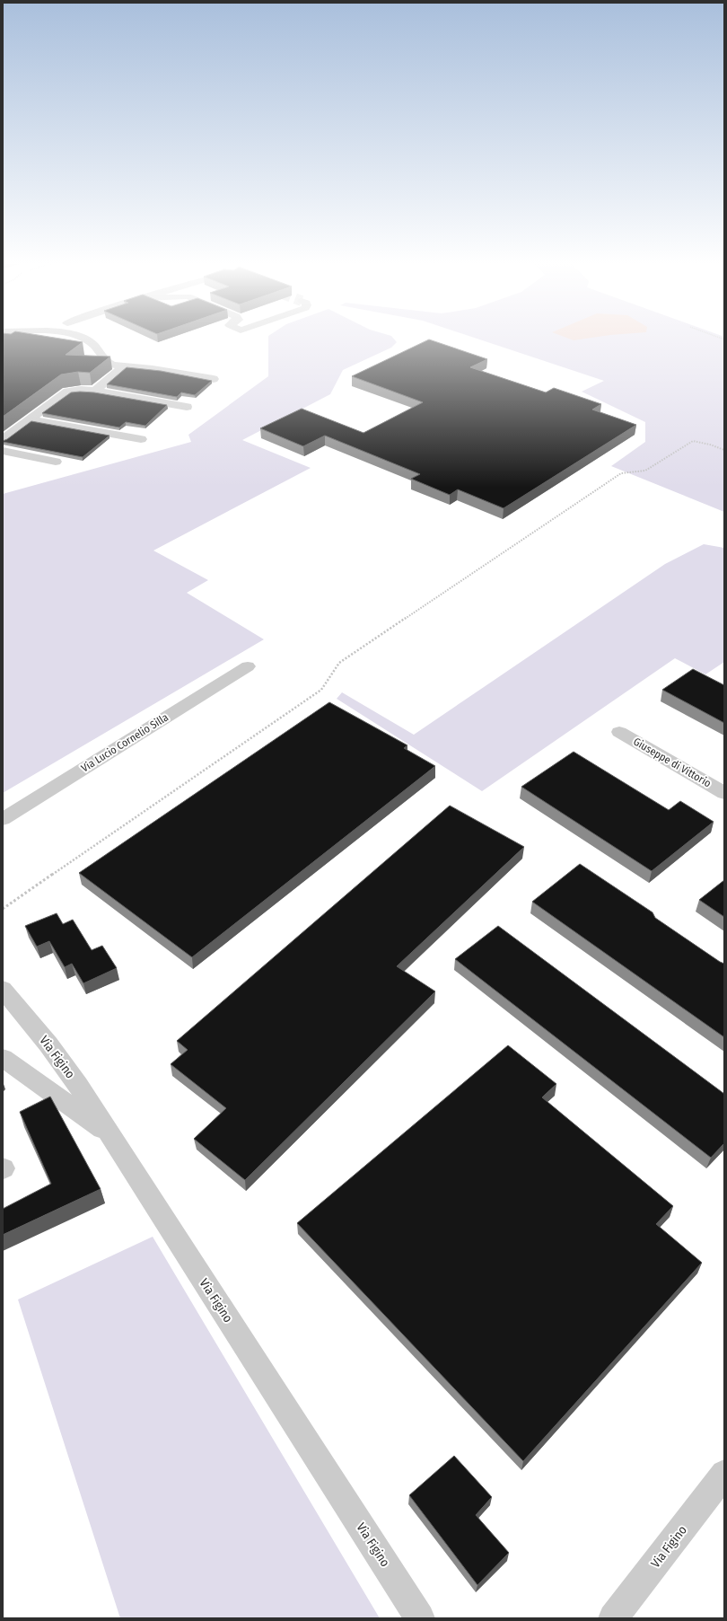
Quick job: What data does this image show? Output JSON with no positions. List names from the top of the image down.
{
  "streets": {
    "street": ["Via Lucio Cornelio Silla", "Giuseppe di Vittorio", "Via Figino"]
  }
}
